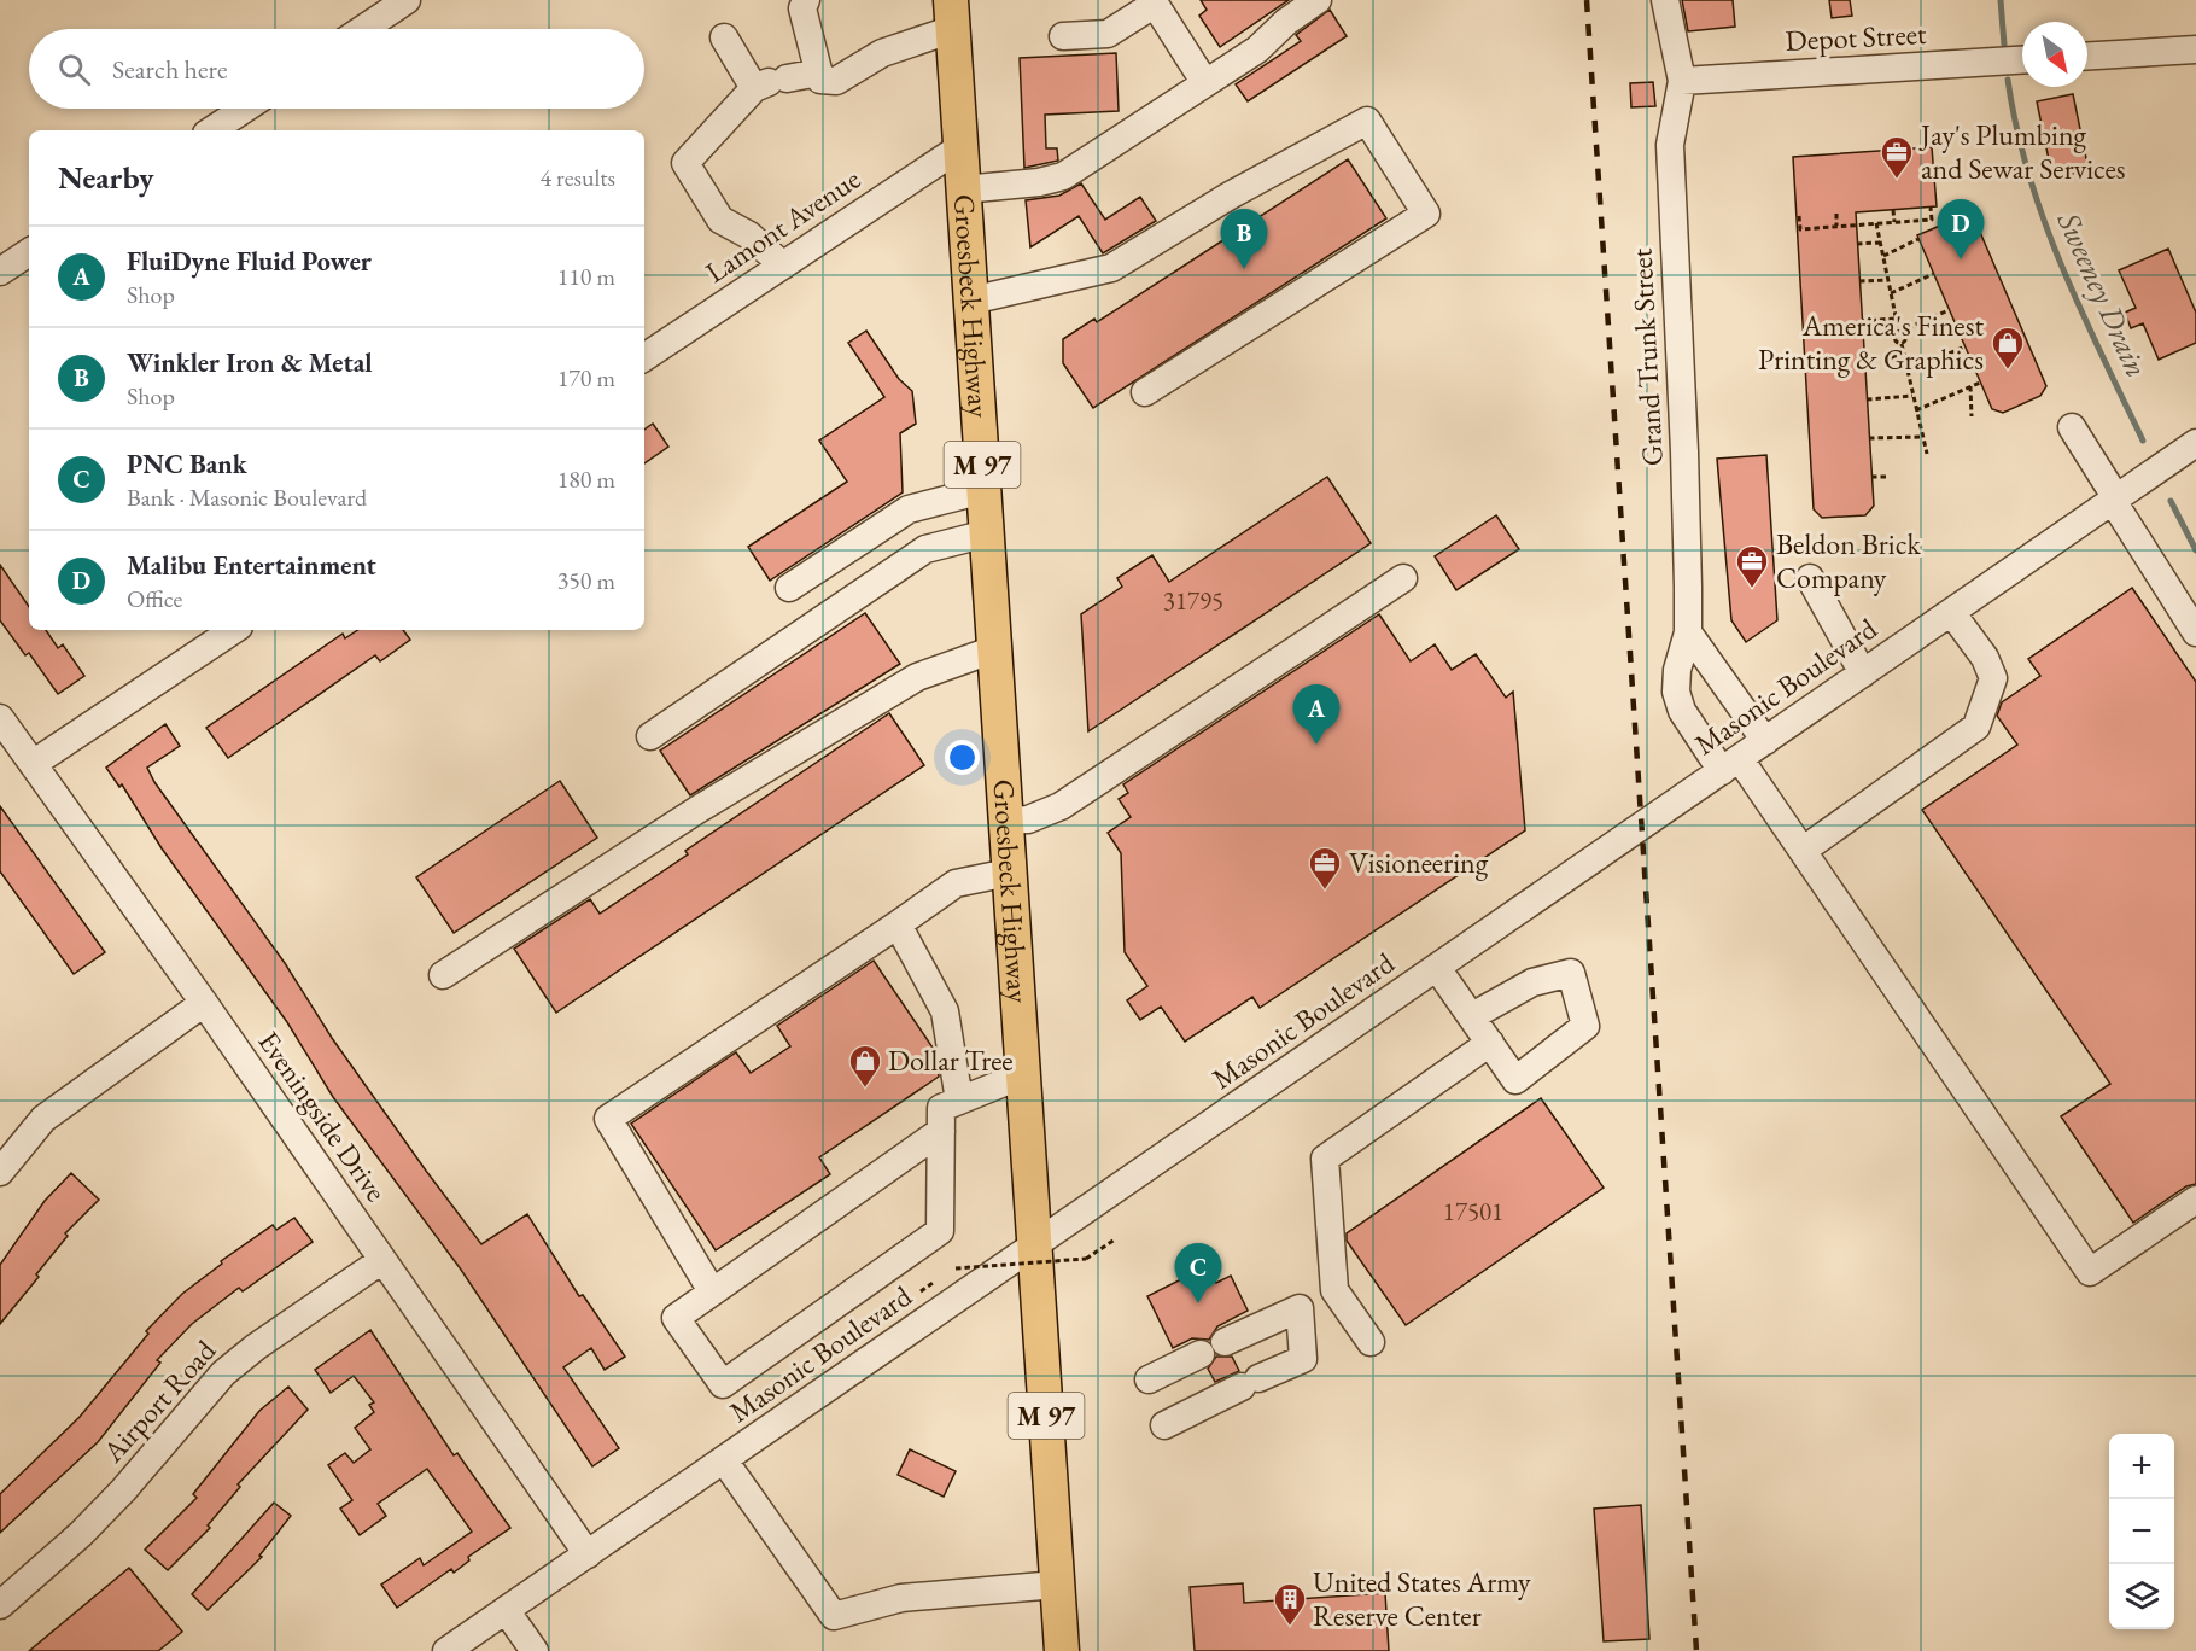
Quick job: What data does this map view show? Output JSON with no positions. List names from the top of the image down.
{
  "streets": {
    "main road": ["Groesbeck Highway", "M 97"],
    "street": [
      "Depot Street",
      "Lamont Avenue",
      "Grand Trunk Street",
      "Masonic Boulevard",
      "Eveningside Drive",
      "Airport Road"
    ]
  },
  "crossings": [
    ["Depot Street", "Grand Trunk Street"],
    ["Lamont Avenue", "Groesbeck Highway"],
    ["Groesbeck Highway", "Masonic Boulevard"],
    ["Grand Trunk Street", "Masonic Boulevard"],
    ["Masonic Boulevard", "Eveningside Drive"],
    ["Eveningside Drive", "Airport Road"]
  ],
  "water": ["Sweeney Drain"],
  "places": {
    "office": ["Jay's Plumbing and Sewar Services", "Beldon Brick Company", "Visioneering"],
    "shop": ["America's Finest Printing & Graphics", "Dollar Tree"],
    "building": ["United States Army Reserve Center"]
  },
  "house_numbers": ["31795", "17501"],
  "north": "bottom right",
  "page": {
    "search": "Search here",
    "heading": ["Nearby", "4 results"],
    "pins": [
      "D",
      "B",
      "A",
      "C"
    ],
    "list": [
      {
        "mark": "A",
        "name": "FluiDyne Fluid Power",
        "note": "Shop",
        "value": "110 m"
      },
      {
        "mark": "B",
        "name": "Winkler Iron & Metal",
        "note": "Shop",
        "value": "170 m"
      },
      {
        "mark": "C",
        "name": "PNC Bank",
        "note": "Bank · Masonic Boulevard",
        "value": "180 m"
      },
      {
        "mark": "D",
        "name": "Malibu Entertainment",
        "note": "Office",
        "value": "350 m"
      }
    ],
    "map_buttons": ["+", "−"]
  }
}
